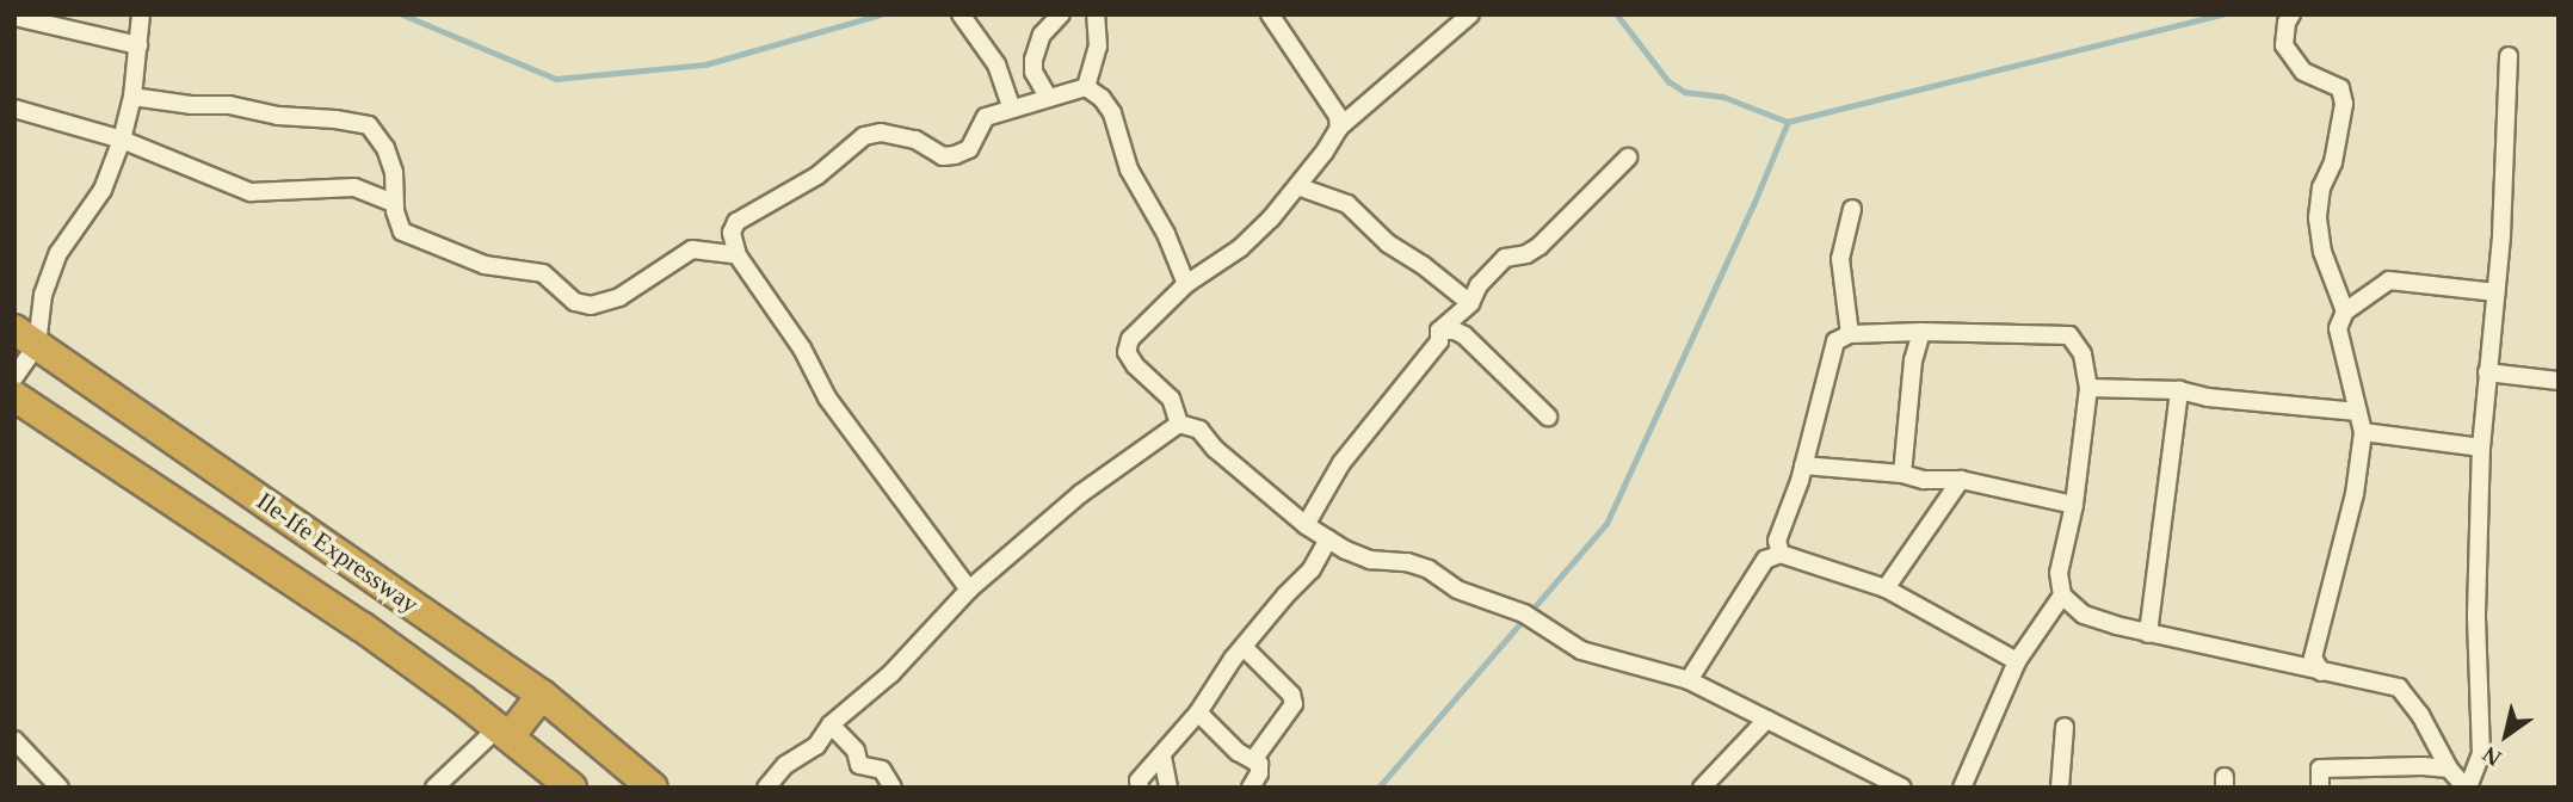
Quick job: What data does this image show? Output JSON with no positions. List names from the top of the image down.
{
  "streets": {
    "highway": ["Ile-Ife Expressway"]
  },
  "north": "bottom left"
}
